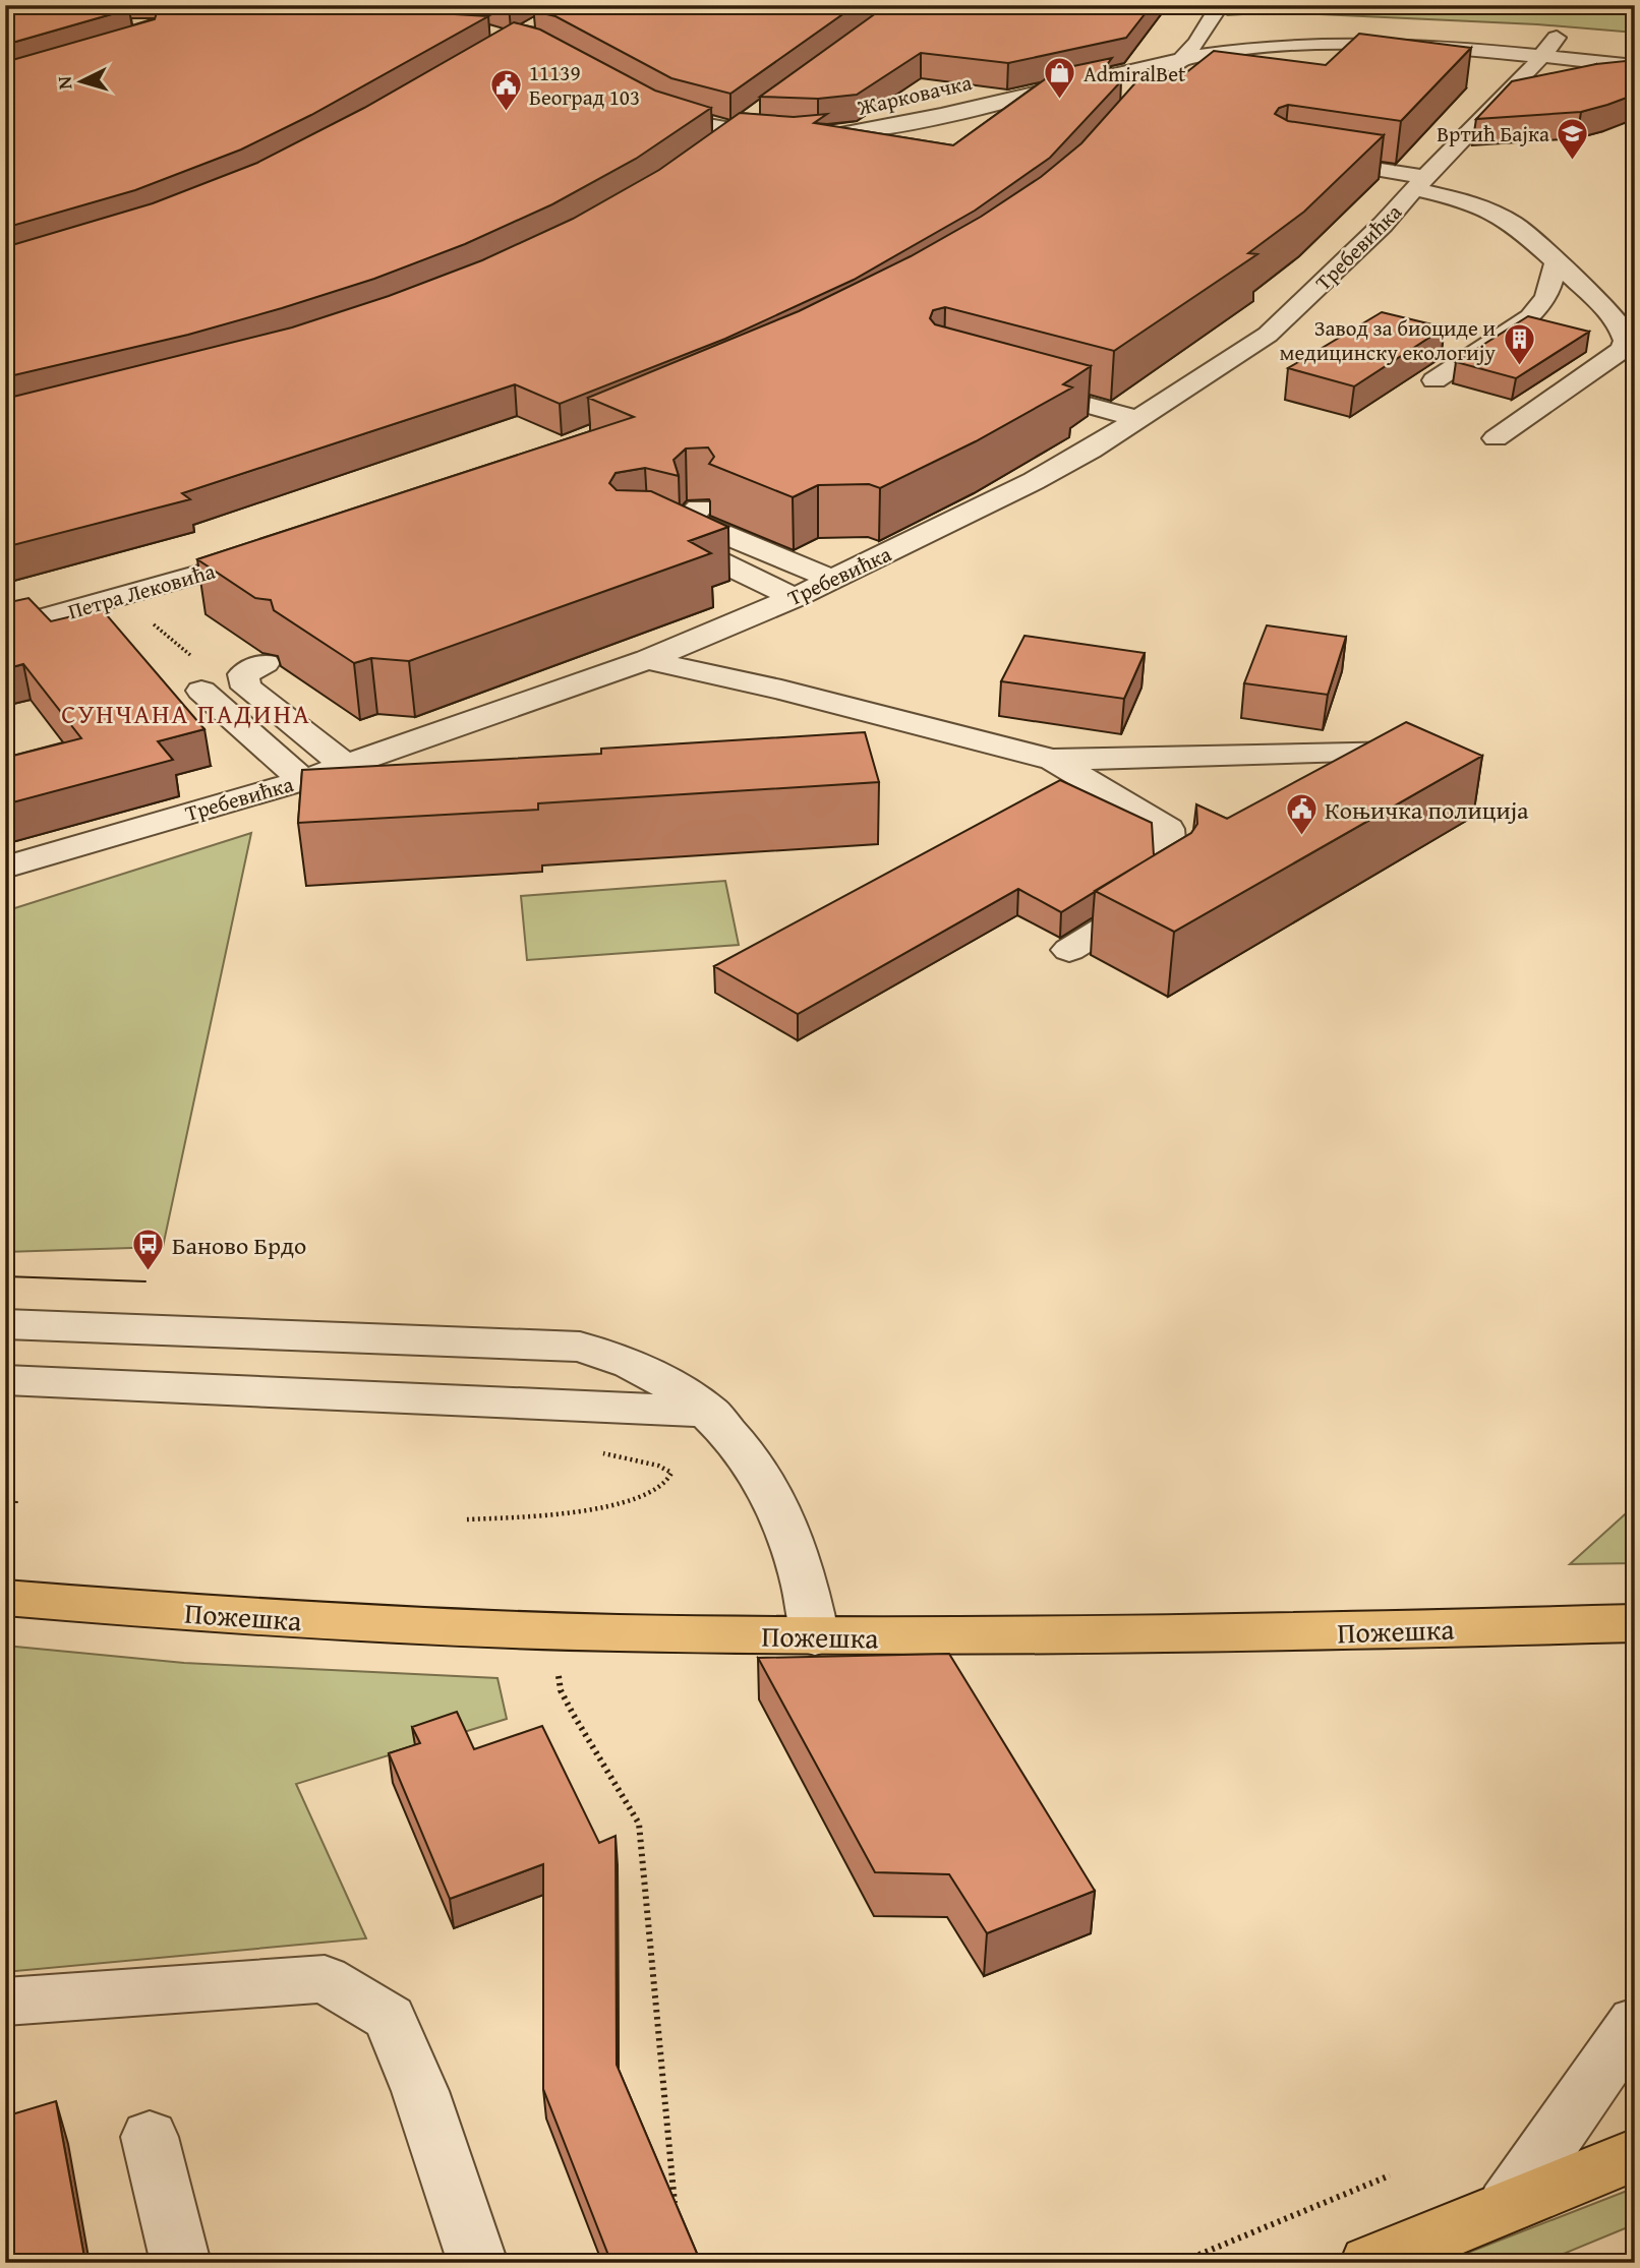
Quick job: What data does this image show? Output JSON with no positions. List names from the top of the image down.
{
  "streets": {
    "main road": ["Пожешка"],
    "street": ["Жарковачка", "Требевићка", "Петра Лековића"]
  },
  "crossings": [
    ["Жарковачка", "Требевићка"]
  ],
  "districts": ["СУНЧАНА ПАДИНА"],
  "places": {
    "shop": ["AdmiralBet"],
    "public building": ["11139 Београд 103", "Коњичка полиција"],
    "school or university": ["Вртић Бајка"],
    "building": ["Завод за биоциде и медицинску екологију"],
    "bus stop": ["Баново Брдо"]
  },
  "north": "left"
}
